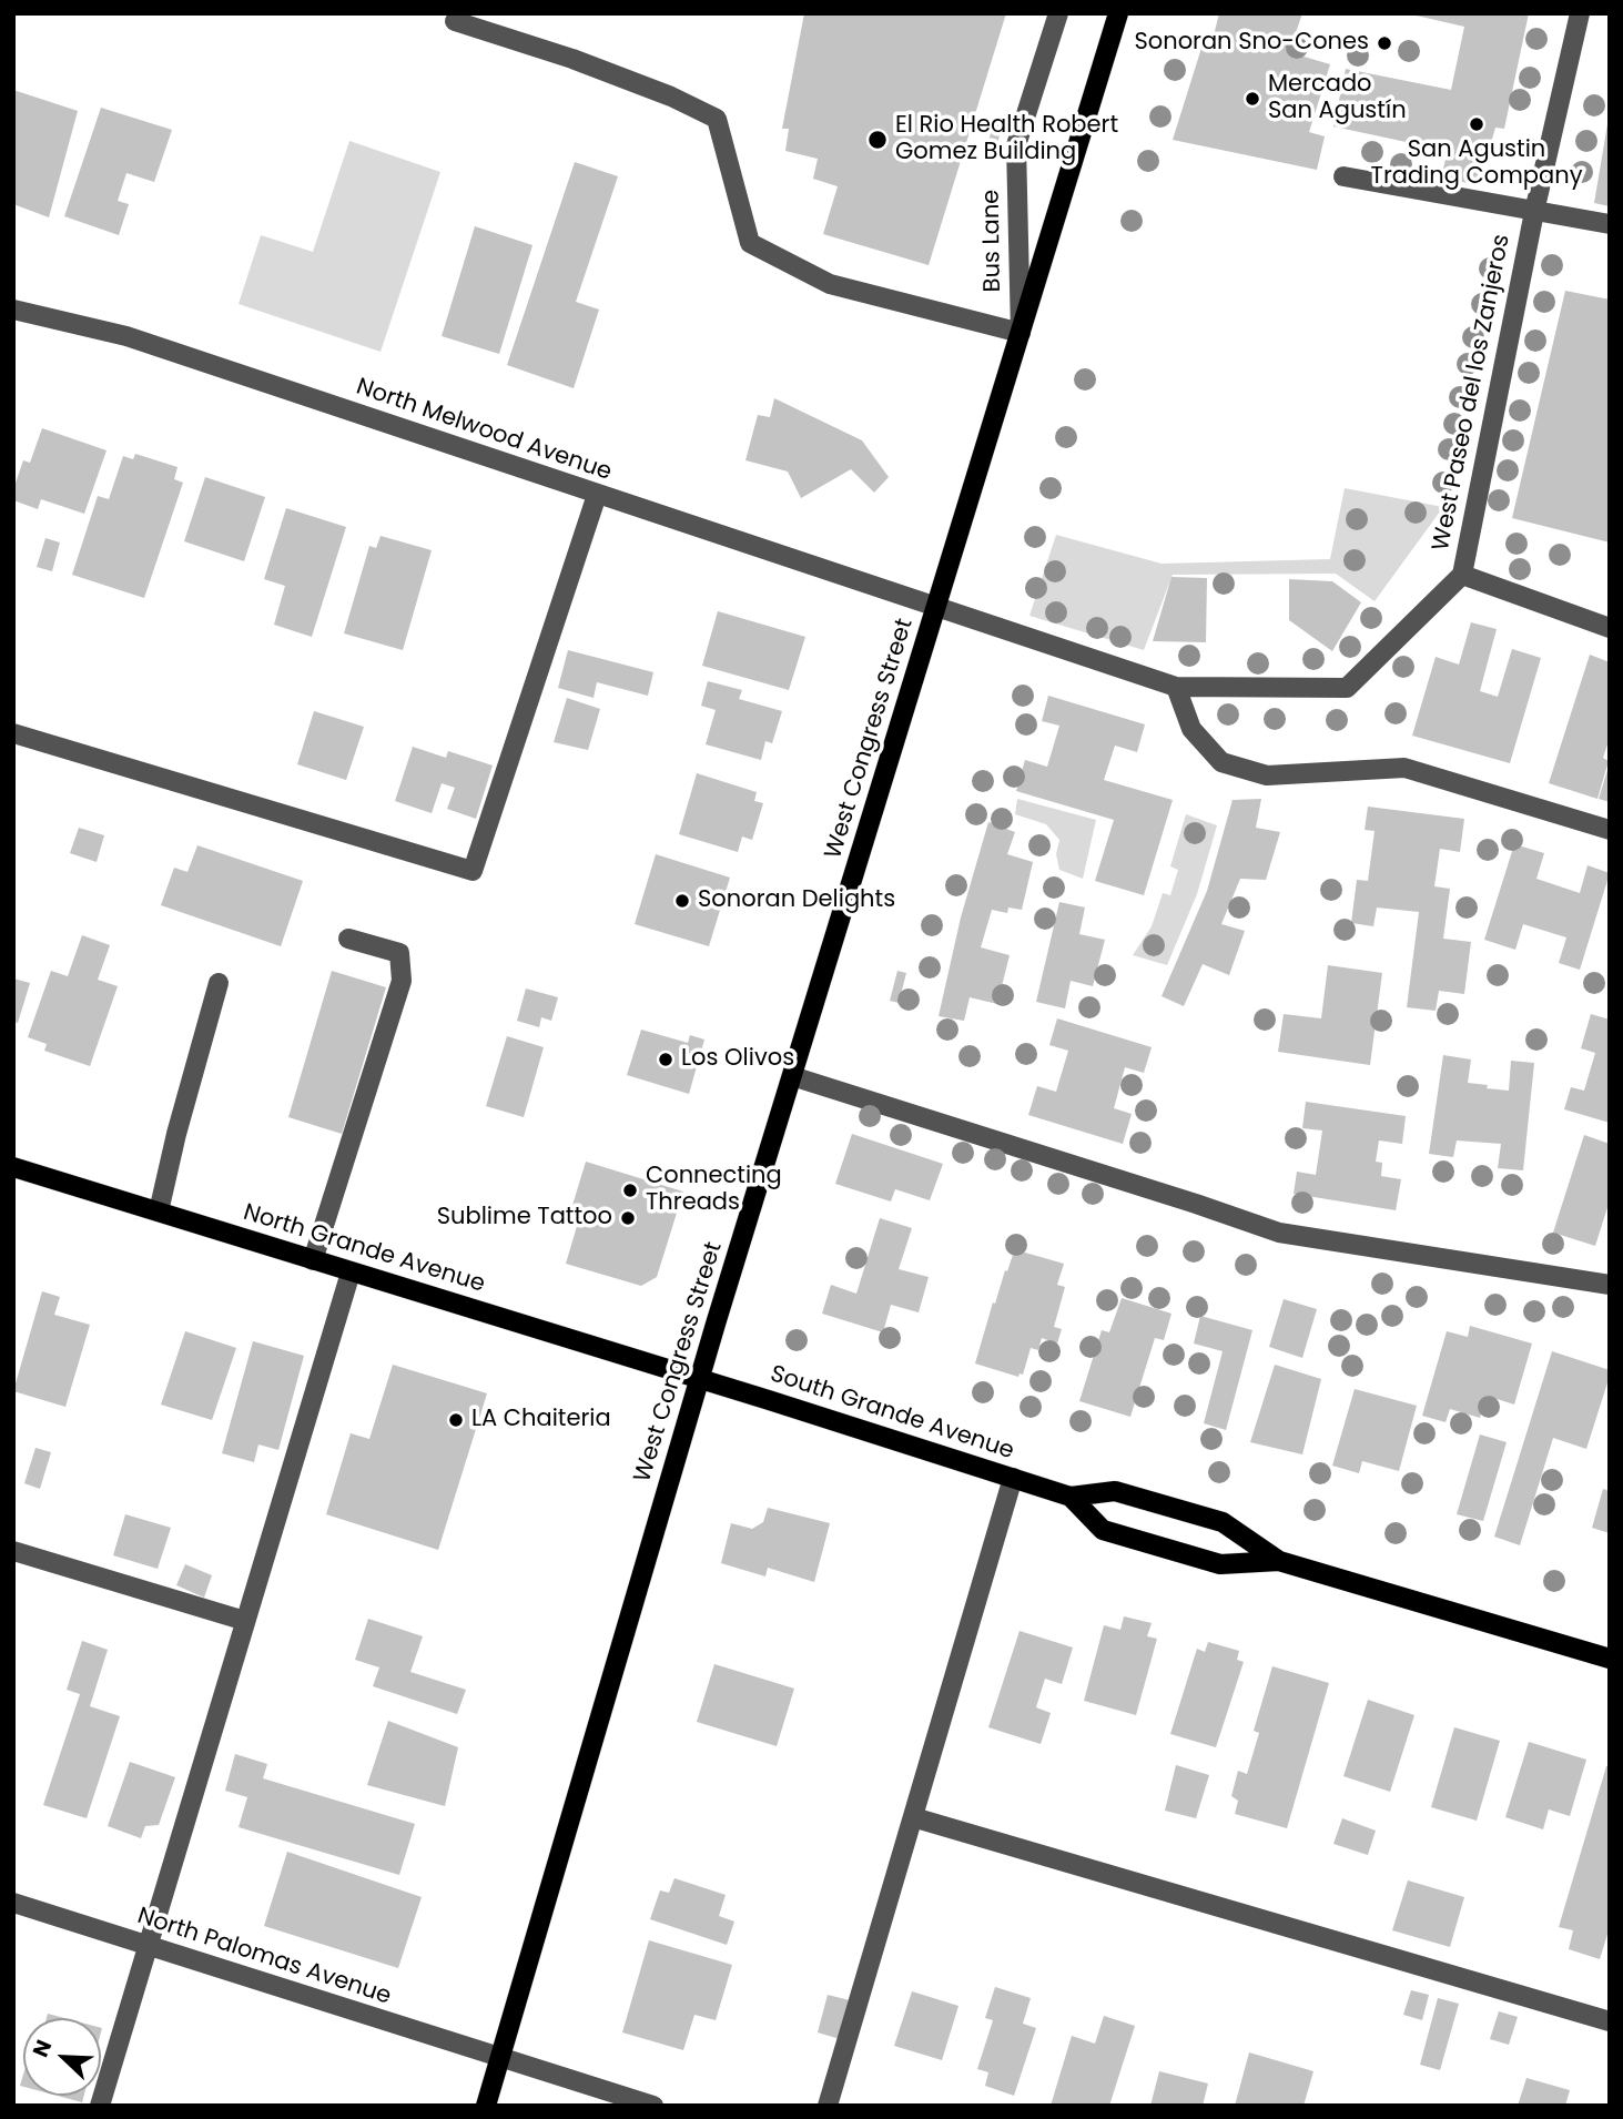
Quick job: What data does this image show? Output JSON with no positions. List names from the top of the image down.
{
  "streets": {
    "main road": ["West Congress Street", "North Grande Avenue", "South Grande Avenue"],
    "street": [
      "Bus Lane",
      "West Paseo del los Zanjeros",
      "North Melwood Avenue",
      "North Palomas Avenue"
    ]
  },
  "crossings": [
    ["Bus Lane", "West Congress Street"],
    ["West Paseo del los Zanjeros", "North Melwood Avenue"],
    ["West Paseo del los Zanjeros", "West Congress Street"],
    ["North Melwood Avenue", "West Congress Street"],
    ["West Congress Street", "North Grande Avenue"],
    ["West Congress Street", "South Grande Avenue"],
    ["West Congress Street", "North Palomas Avenue"],
    ["North Grande Avenue", "South Grande Avenue"]
  ],
  "places": [
    "Sonoran Sno-Cones",
    "Mercado San Agustín",
    "San Agustin Trading Company",
    "El Rio Health Robert Gomez Building",
    "Sonoran Delights",
    "Los Olivos",
    "Connecting Threads",
    "Sublime Tattoo",
    "LA Chaiteria"
  ],
  "north": "top left"
}
